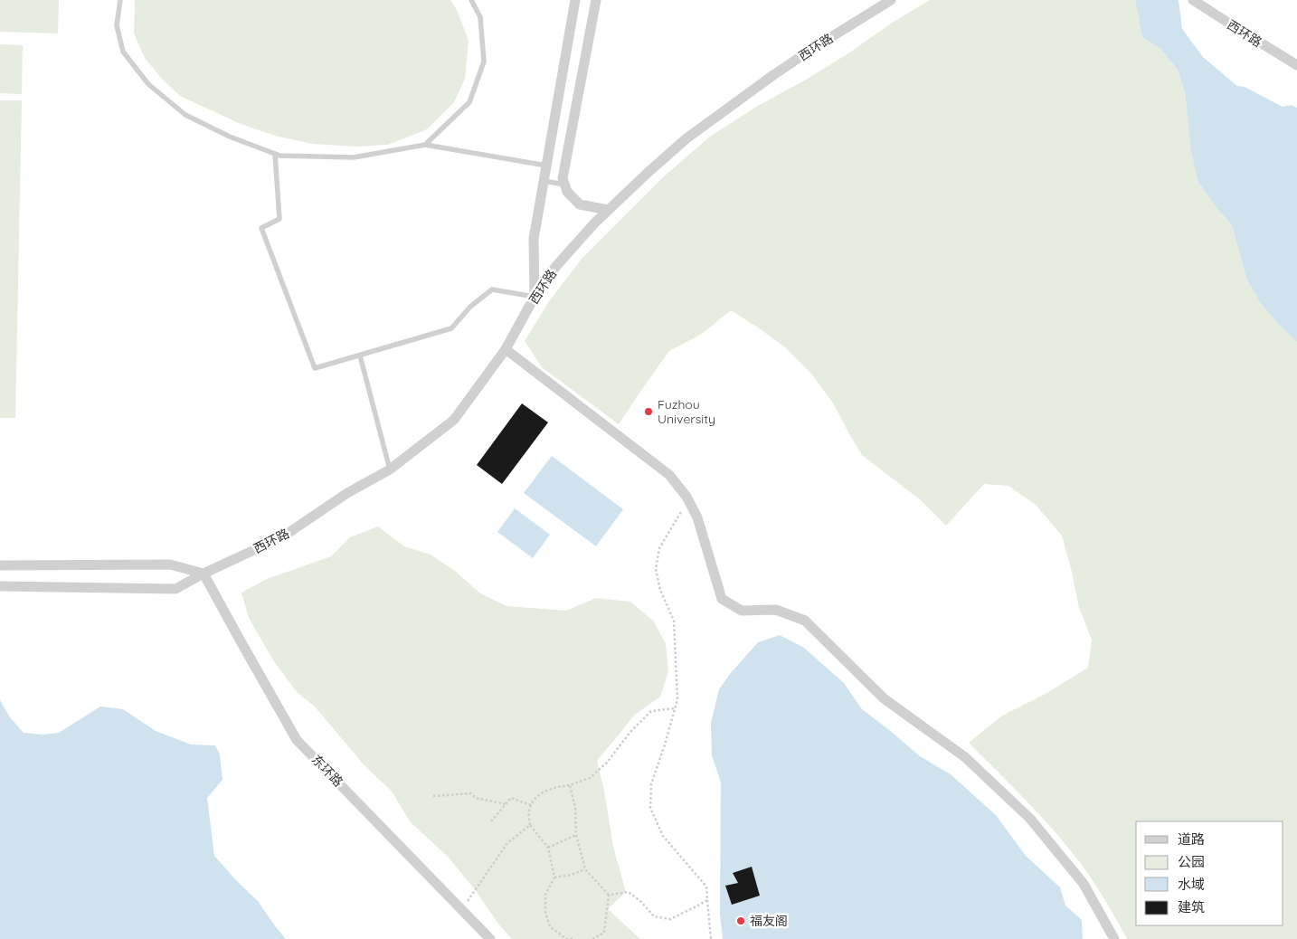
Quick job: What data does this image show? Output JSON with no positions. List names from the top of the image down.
{
  "streets": {
    "street": ["西环路", "东环路"]
  },
  "crossings": [
    ["西环路", "东环路"]
  ],
  "places": ["Fuzhou University", "福友阁"],
  "legend": [
    "道路",
    "公园",
    "水域",
    "建筑"
  ]
}
